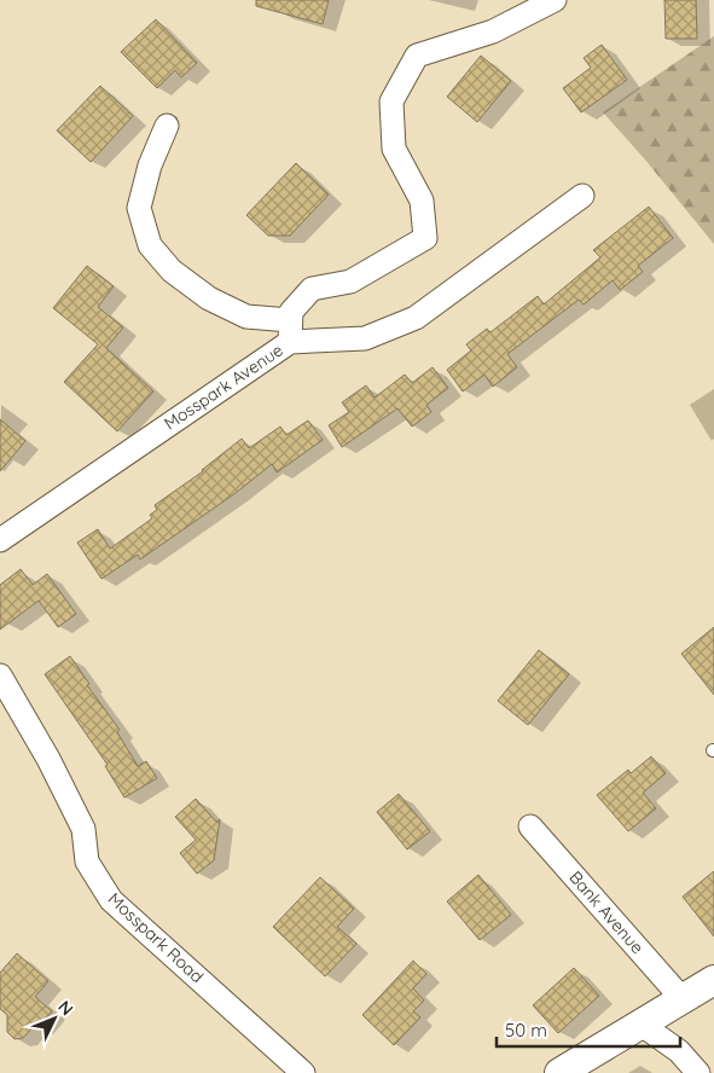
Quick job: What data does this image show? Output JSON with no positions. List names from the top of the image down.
{
  "streets": {
    "street": ["Mosspark Avenue", "Bank Avenue", "Mosspark Road"]
  },
  "scale_bar": "50 m",
  "north": "top right"
}
